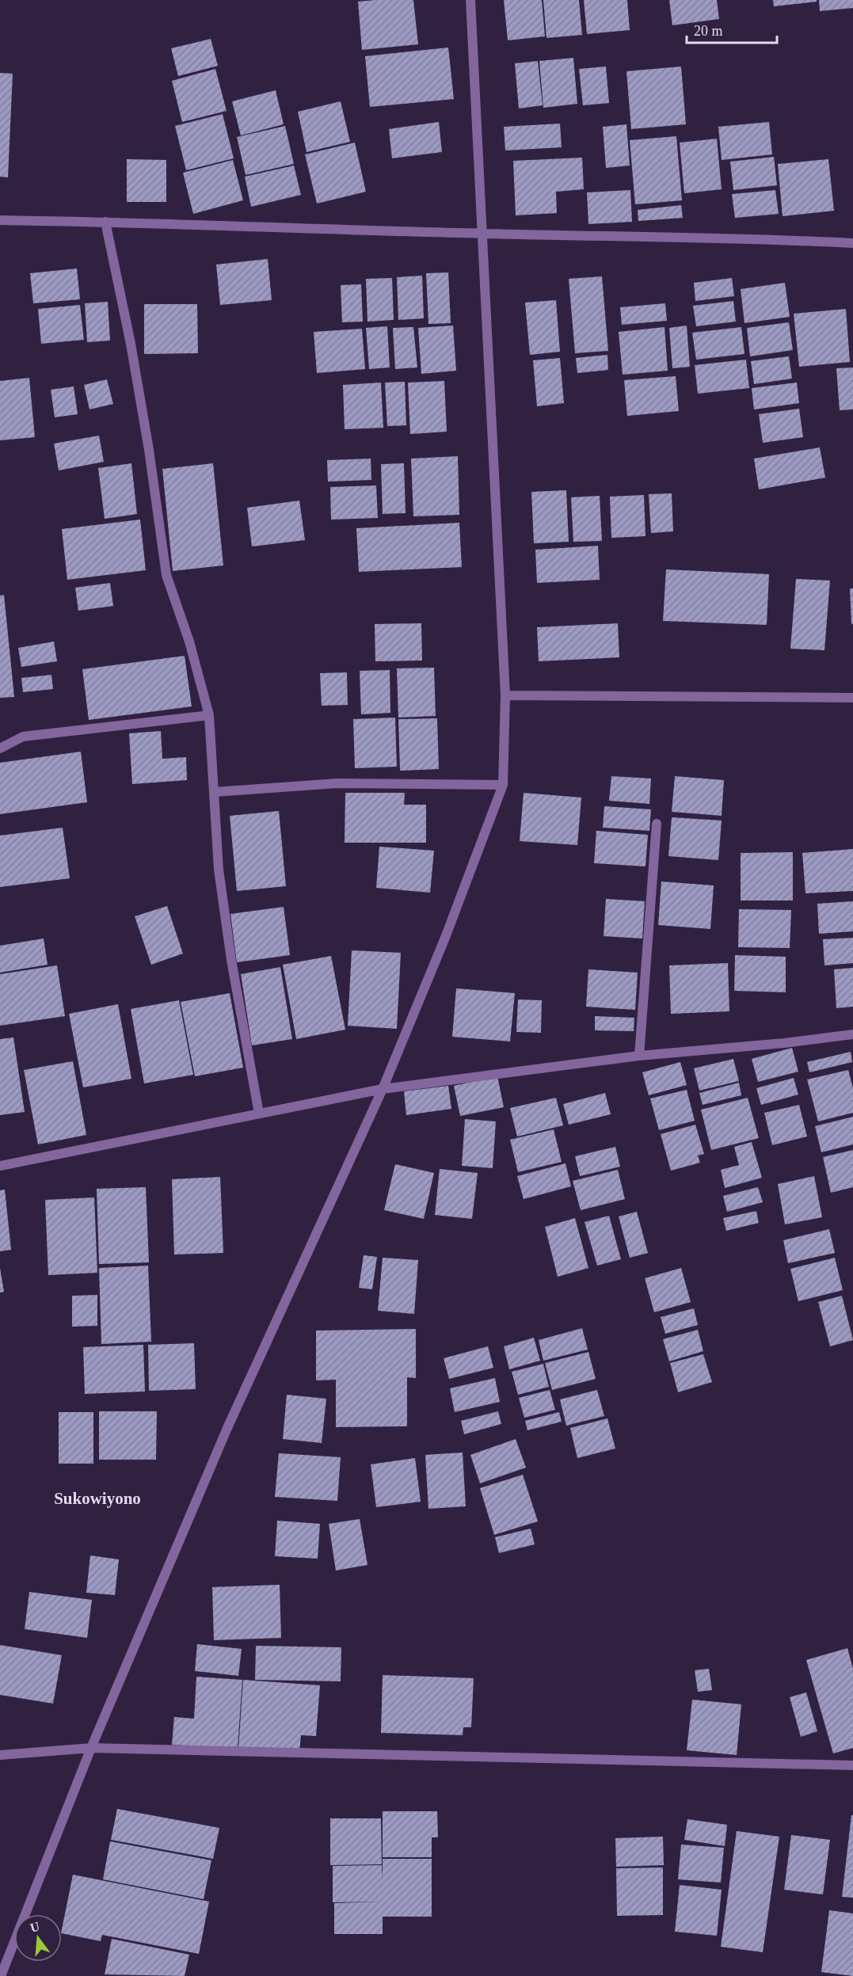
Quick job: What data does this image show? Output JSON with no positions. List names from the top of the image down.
{
  "districts": ["Sukowiyono"],
  "scale_bar": "20 m",
  "north": "top"
}
